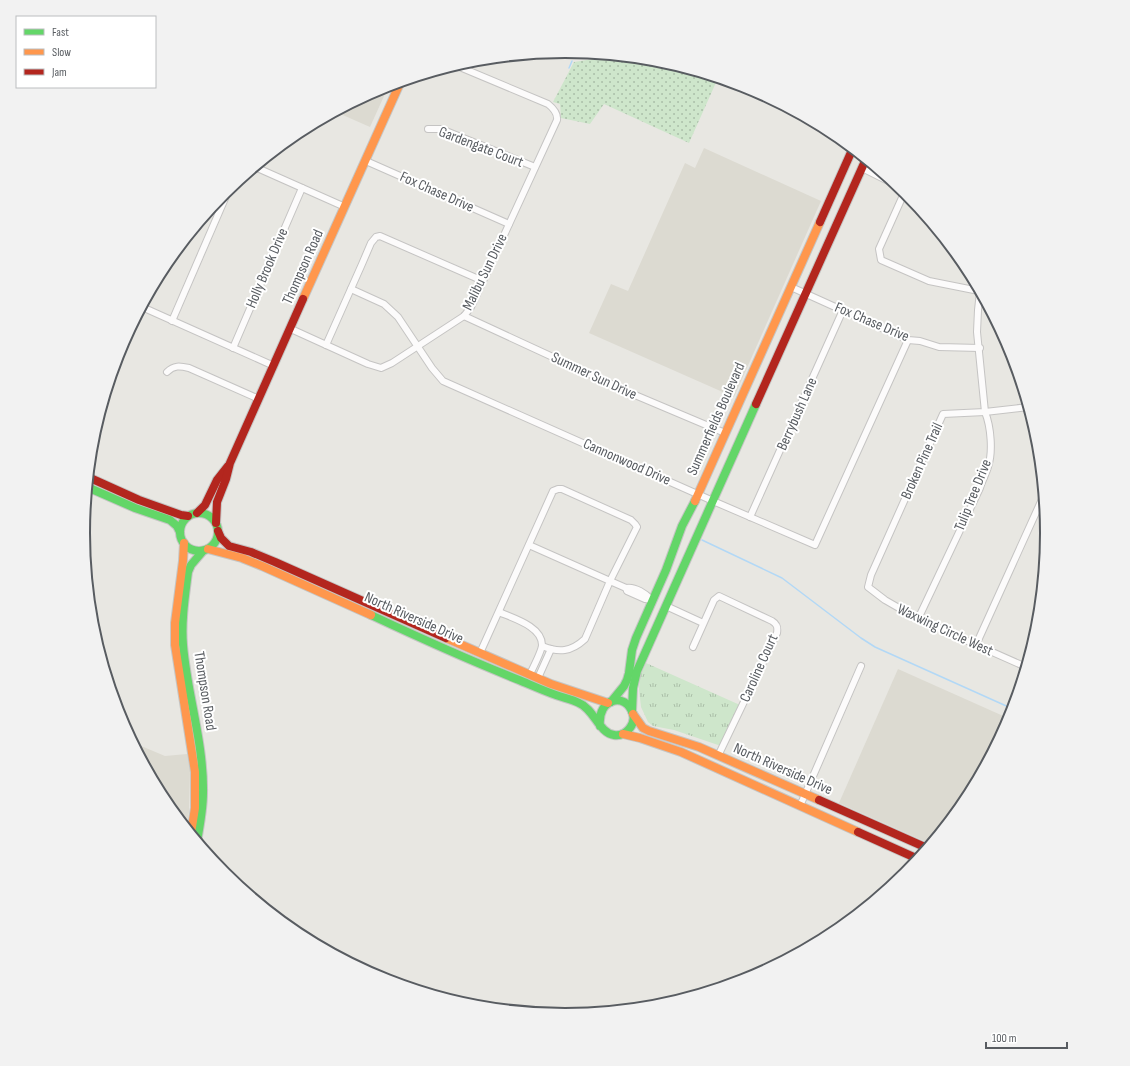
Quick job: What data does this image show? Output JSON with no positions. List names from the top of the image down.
{
  "streets": {
    "street": [
      "Gardengate Court",
      "Fox Chase Drive",
      "Thompson Road",
      "Holly Brook Drive",
      "Malibu Sun Drive",
      "Summer Sun Drive",
      "Berrybush Lane",
      "Summerfields Boulevard",
      "Broken Pine Trail",
      "Cannonwood Drive",
      "Tulip Tree Drive",
      "North Riverside Drive",
      "Waxwing Circle West",
      "Caroline Court"
    ]
  },
  "crossings": [
    ["Gardengate Court", "Malibu Sun Drive"],
    ["Fox Chase Drive", "Thompson Road"],
    ["Fox Chase Drive", "Malibu Sun Drive"],
    ["Fox Chase Drive", "Berrybush Lane"],
    ["Fox Chase Drive", "Summerfields Boulevard"],
    ["Fox Chase Drive", "Cannonwood Drive"],
    ["Fox Chase Drive", "Tulip Tree Drive"],
    ["Thompson Road", "Malibu Sun Drive"],
    ["Thompson Road", "North Riverside Drive"],
    ["Malibu Sun Drive", "Summer Sun Drive"],
    ["Malibu Sun Drive", "Cannonwood Drive"],
    ["Summer Sun Drive", "Summerfields Boulevard"],
    ["Berrybush Lane", "Cannonwood Drive"],
    ["Summerfields Boulevard", "Cannonwood Drive"],
    ["Summerfields Boulevard", "North Riverside Drive"],
    ["Broken Pine Trail", "Tulip Tree Drive"],
    ["Broken Pine Trail", "Waxwing Circle West"],
    ["Tulip Tree Drive", "Waxwing Circle West"],
    ["North Riverside Drive", "Caroline Court"]
  ],
  "legend": ["Fast", "Slow", "Jam"],
  "scale_bar": "100 m"
}
